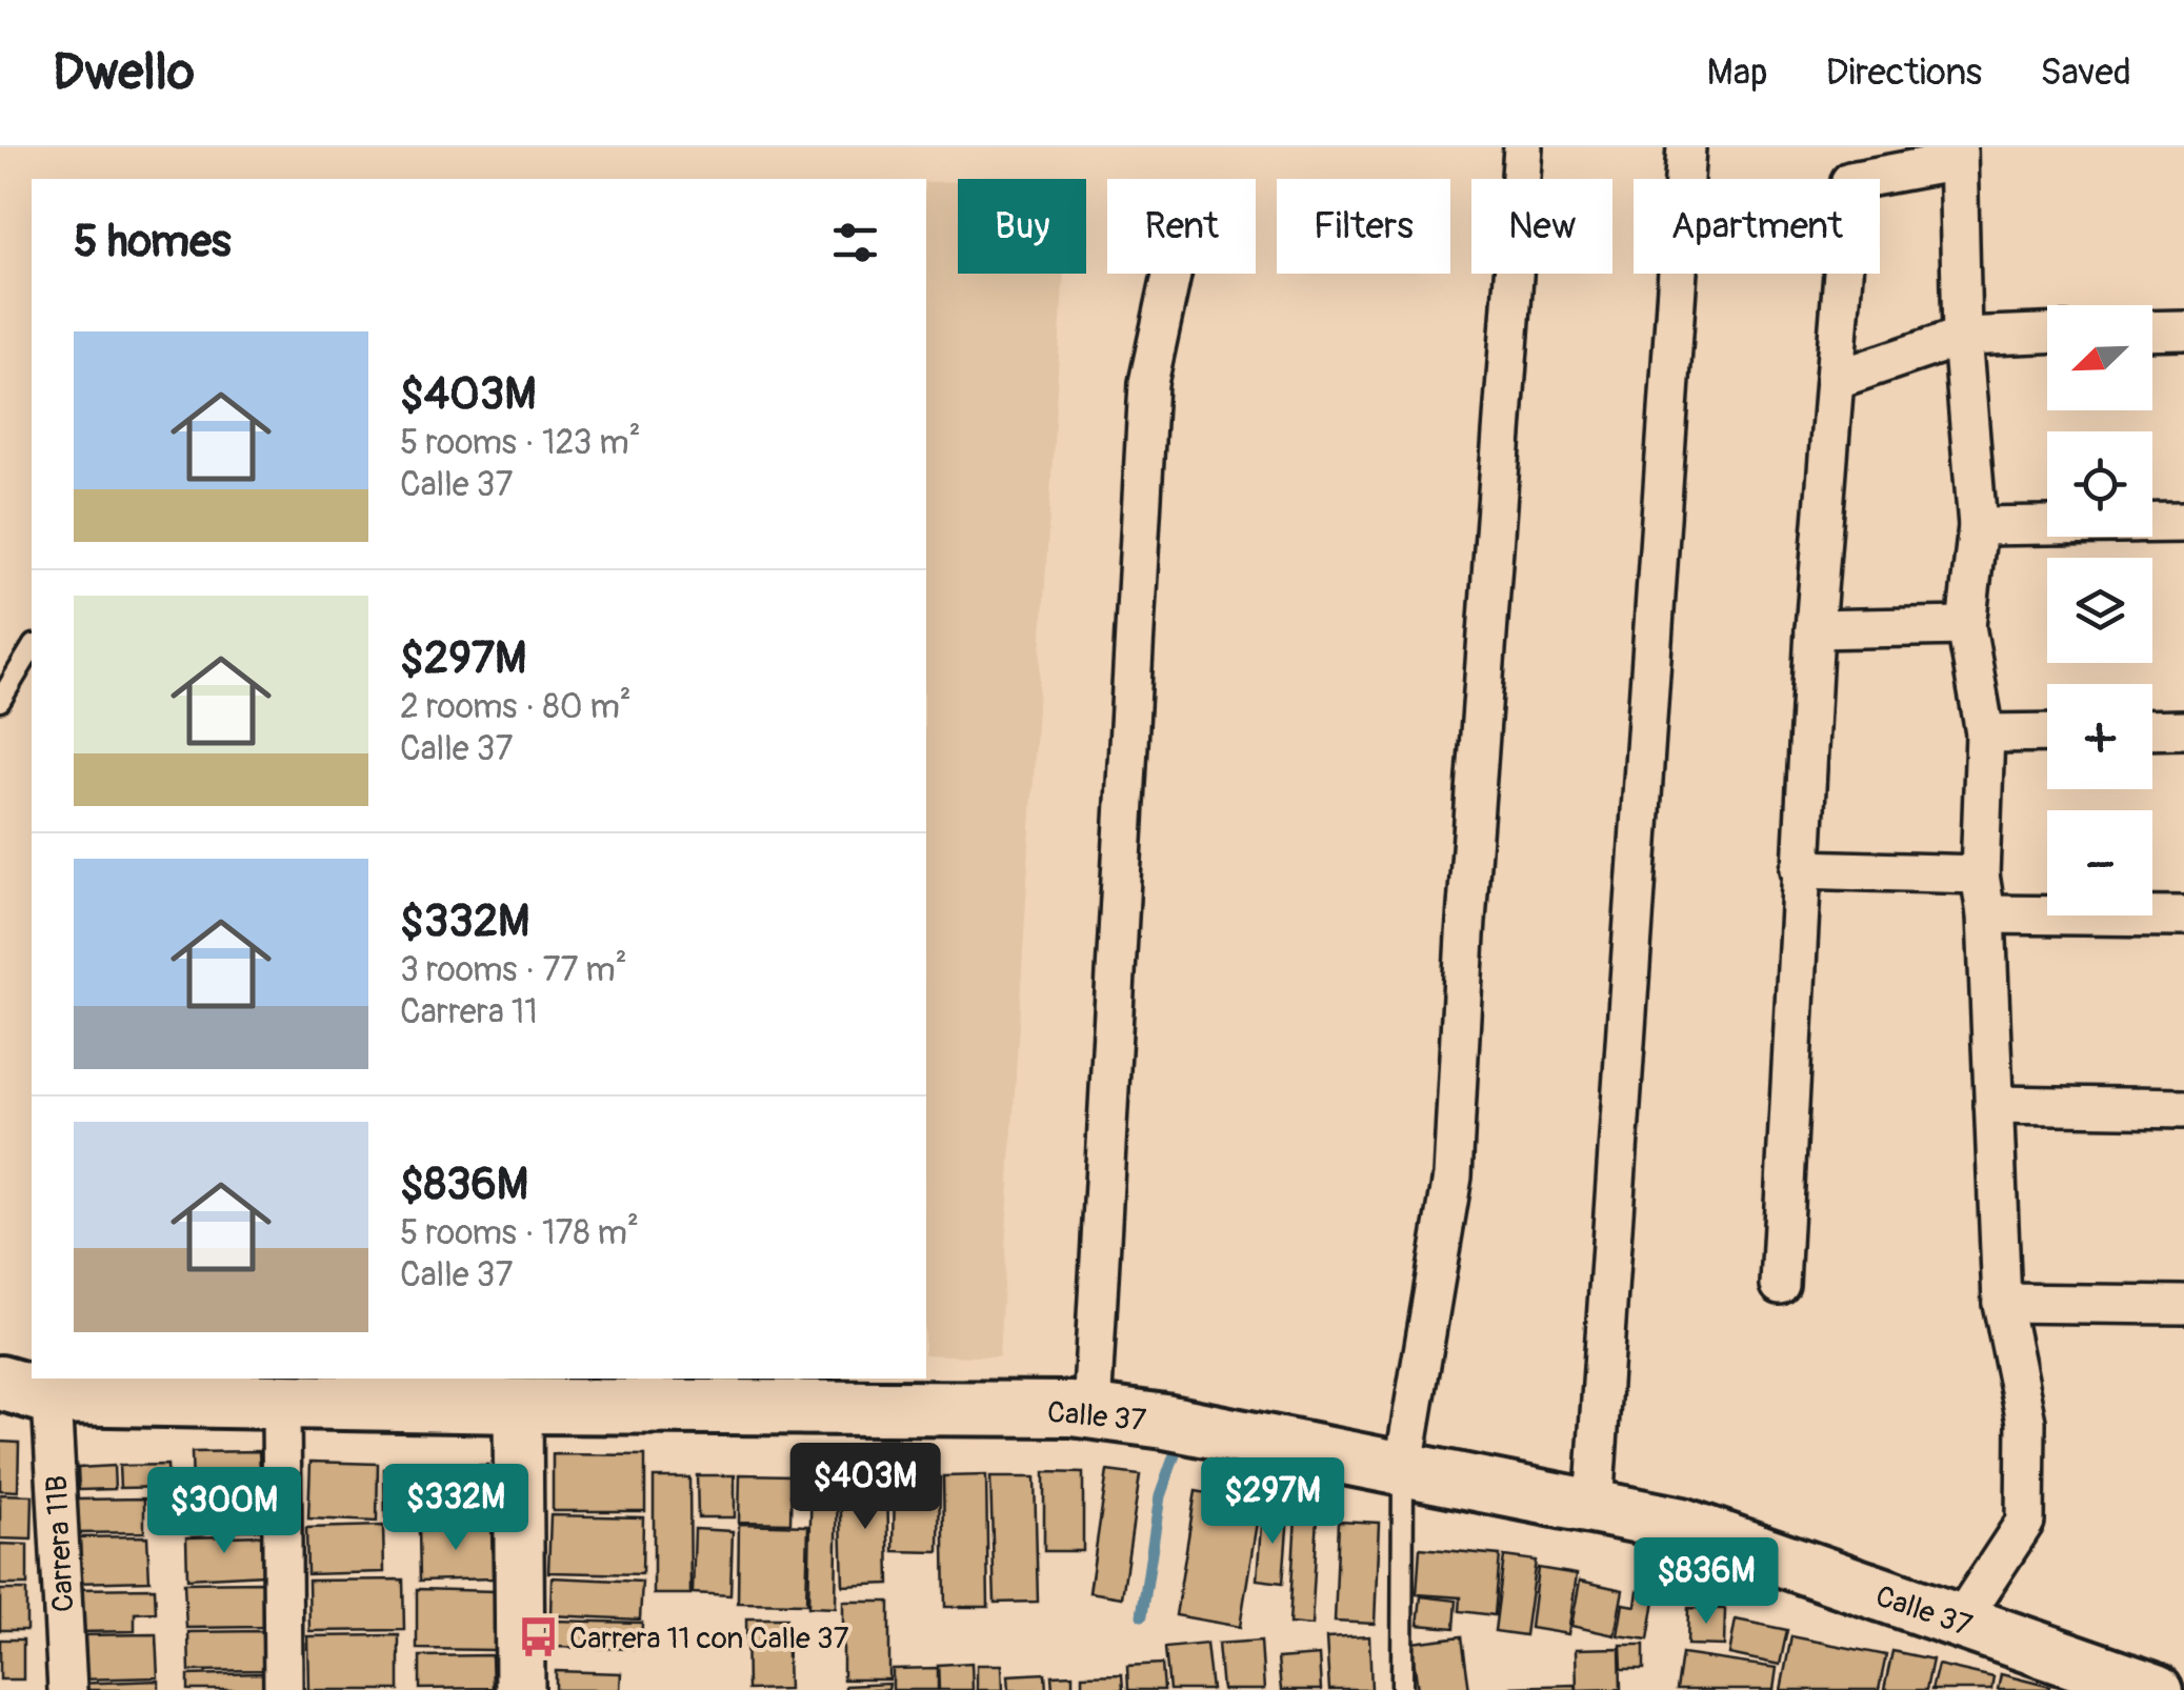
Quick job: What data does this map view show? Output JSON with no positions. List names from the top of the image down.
{
  "streets": {
    "main road": ["Calle 37"],
    "street": ["Carrera 11B"]
  },
  "crossings": [
    ["Calle 37", "Carrera 11B"]
  ],
  "places": {
    "bus stop": ["Carrera 11 con Calle 37"]
  },
  "north": "bottom left",
  "page": {
    "header": "Dwello",
    "nav": ["Map", "Directions", "Saved"],
    "chip": [
      "Buy",
      "Rent",
      "Filters",
      "New",
      "Apartment"
    ],
    "heading": "5 homes",
    "map_buttons": ["+", "−"],
    "list": [
      {
        "name": "$403M",
        "note": "5 rooms · 123 m² · Calle 37"
      },
      {
        "name": "$297M",
        "note": "2 rooms · 80 m² · Calle 37"
      },
      {
        "name": "$332M",
        "note": "3 rooms · 77 m² · Carrera 11"
      },
      {
        "name": "$836M",
        "note": "5 rooms · 178 m² · Calle 37"
      }
    ],
    "price": [
      "$403M",
      "$297M",
      "$332M",
      "$300M",
      "$836M"
    ]
  }
}
